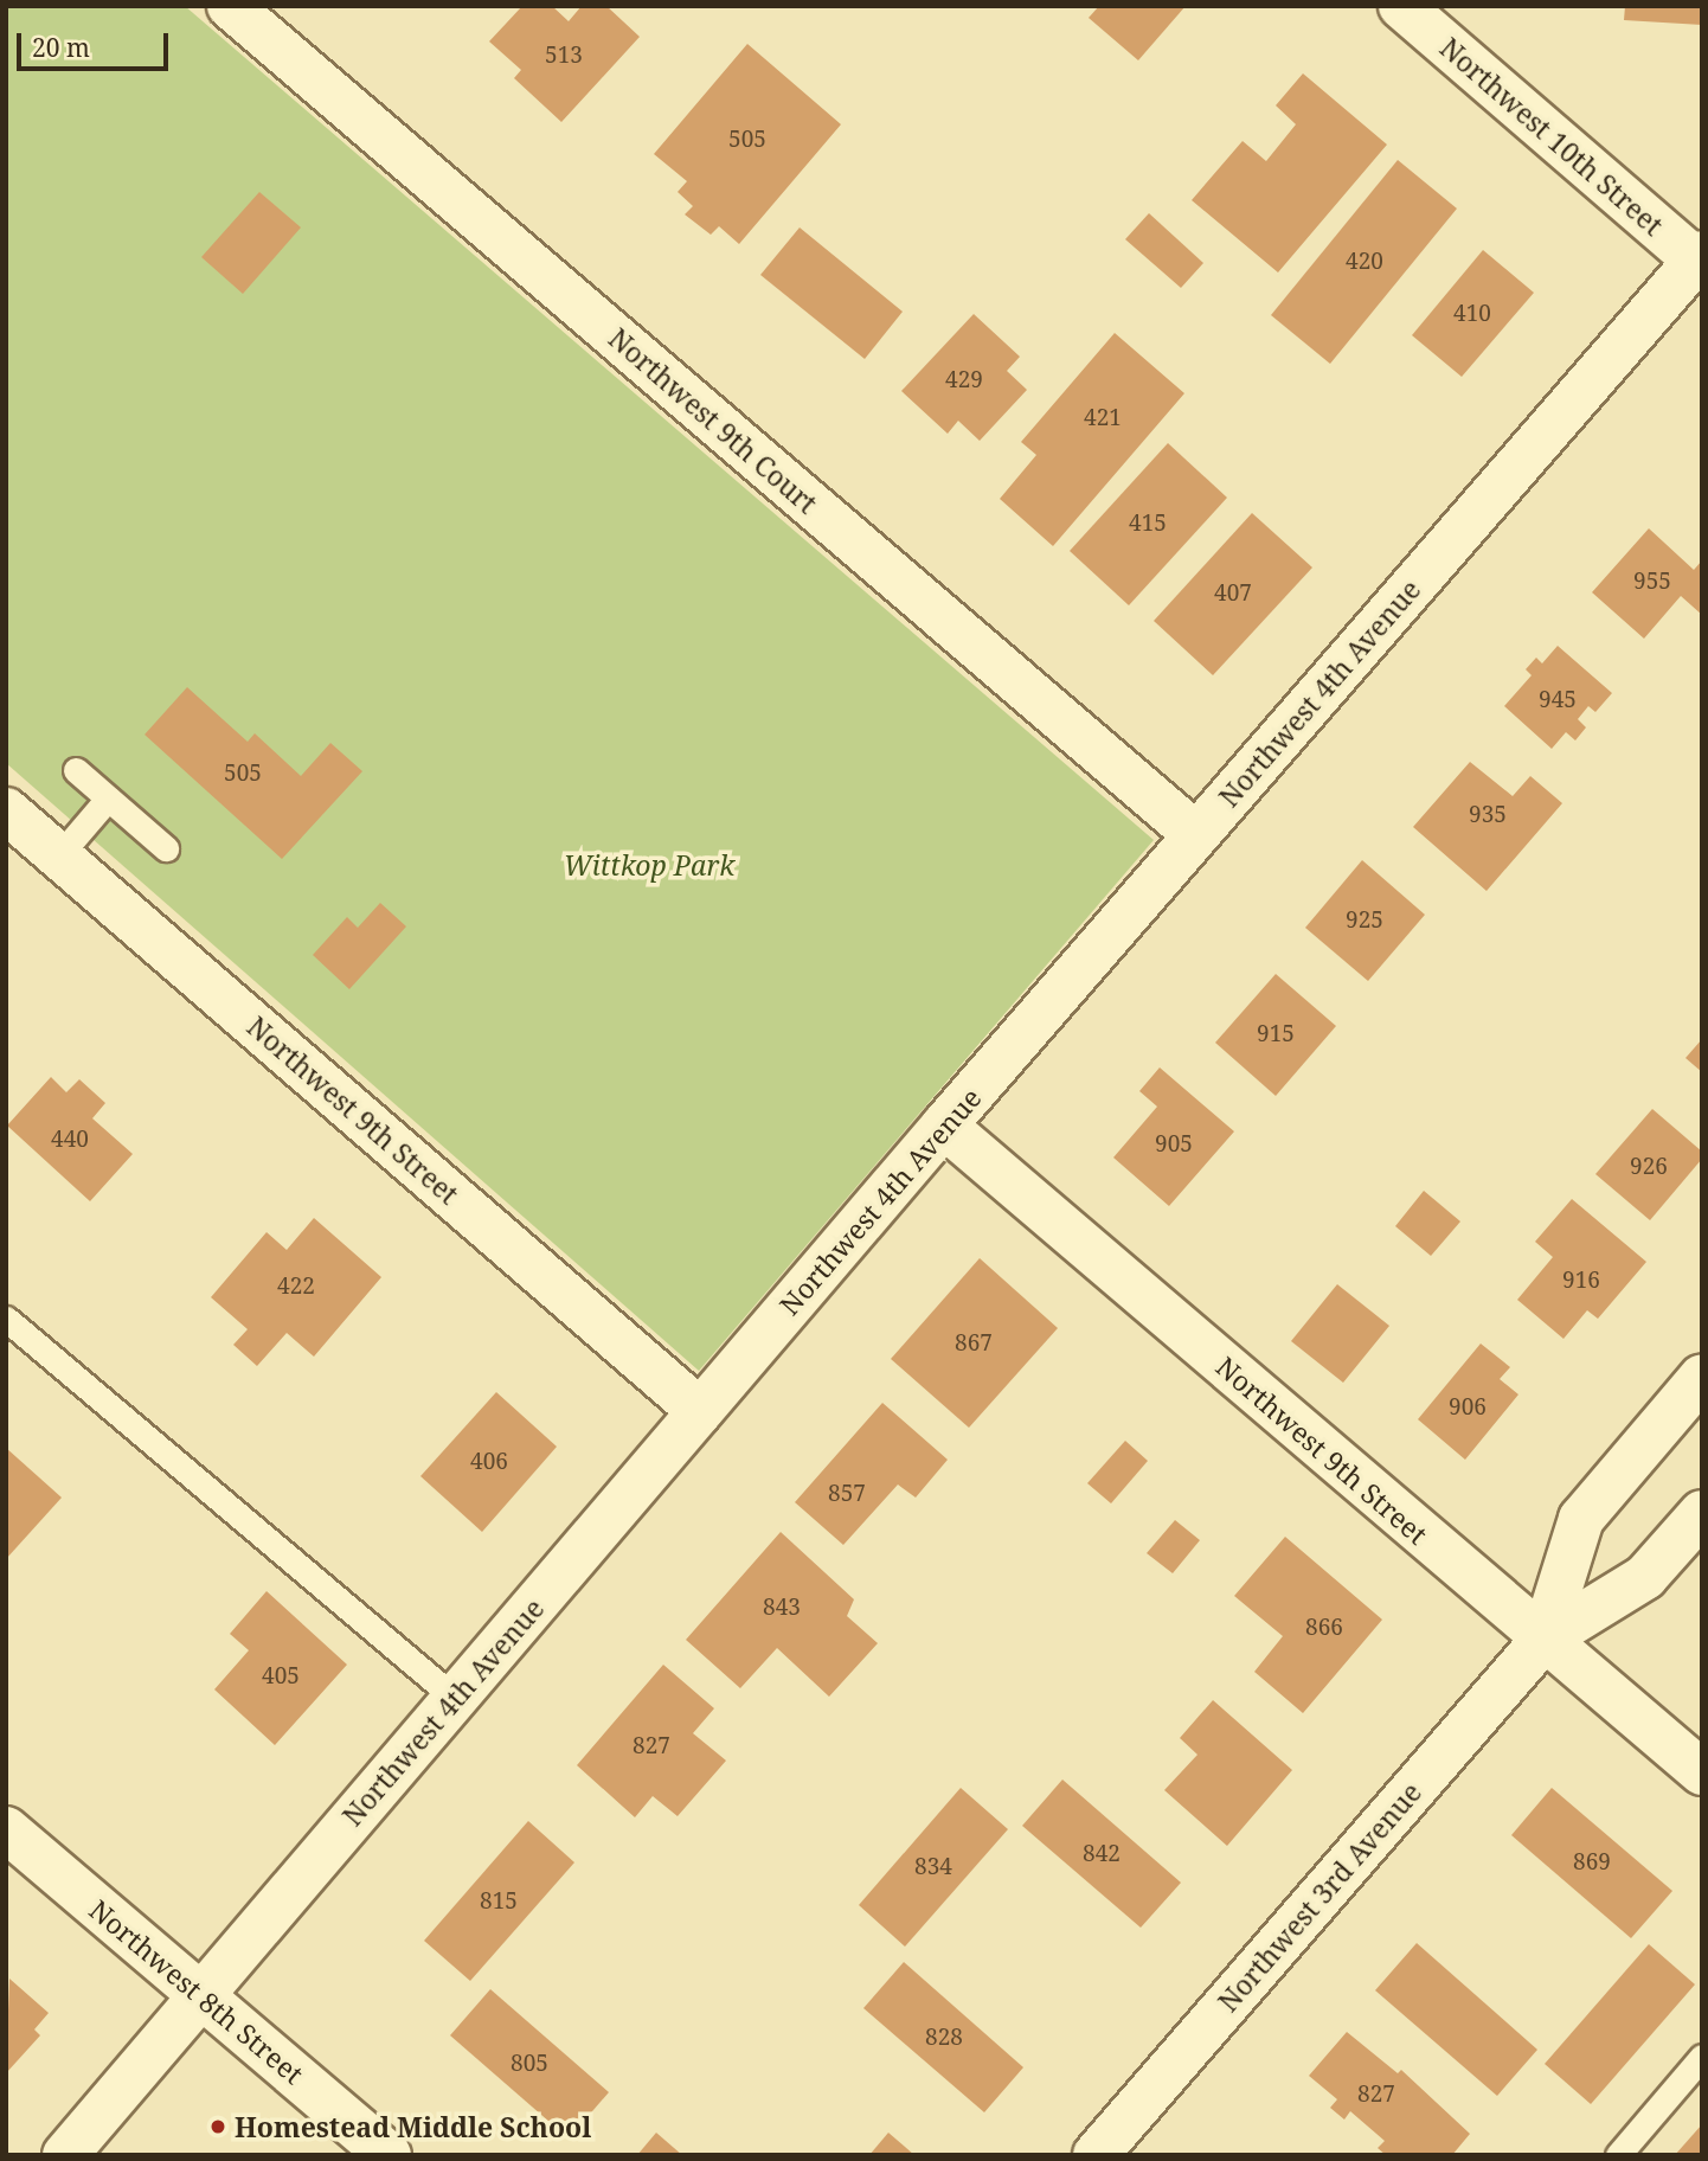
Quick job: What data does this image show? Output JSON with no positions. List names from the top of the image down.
{
  "streets": {
    "street": [
      "Northwest 10th Street",
      "Northwest 9th Court",
      "Northwest 4th Avenue",
      "Northwest 9th Street",
      "Northwest 3rd Avenue",
      "Northwest 8th Street"
    ]
  },
  "crossings": [
    ["Northwest 10th Street", "Northwest 4th Avenue"],
    ["Northwest 9th Court", "Northwest 4th Avenue"],
    ["Northwest 4th Avenue", "Northwest 9th Street"],
    ["Northwest 4th Avenue", "Northwest 8th Street"],
    ["Northwest 9th Street", "Northwest 3rd Avenue"]
  ],
  "parks": ["Wittkop Park"],
  "places": ["Homestead Middle School"],
  "house_numbers": [
    "513",
    "505",
    "420",
    "410",
    "429",
    "421",
    "415",
    "955",
    "407",
    "945",
    "505",
    "935",
    "925",
    "915",
    "440",
    "905",
    "926",
    "916",
    "422",
    "867",
    "906",
    "406",
    "857",
    "843",
    "866",
    "405",
    "827",
    "842",
    "869",
    "834",
    "815",
    "828",
    "805",
    "827"
  ],
  "scale_bar": "20 m"
}
